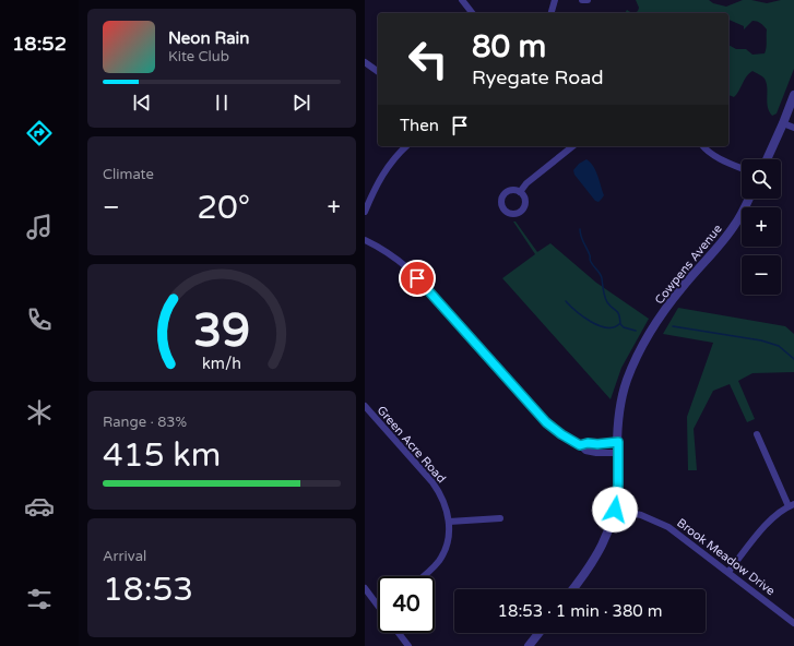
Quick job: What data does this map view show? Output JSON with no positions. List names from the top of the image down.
{
  "streets": {
    "street": ["Cowpens Avenue", "Green Acre Road", "Brook Meadow Drive"]
  },
  "crossings": [
    ["Cowpens Avenue", "Brook Meadow Drive"]
  ],
  "page": {
    "tabs": "18:52",
    "turn": ["80 m", "Ryegate Road"],
    "song": ["Neon Rain", "Kite Club"],
    "then": "Then",
    "tile": [
      "Climate",
      ["Range · 83%", "415 km"],
      ["Arrival", "18:53"]
    ],
    "map_buttons": ["+", "−"],
    "heat": ["−", "20°", "+"],
    "limit": "40",
    "trip": "18:53 · 1 min · 380 m",
    "gauge": ["39", "km/h"]
  }
}
